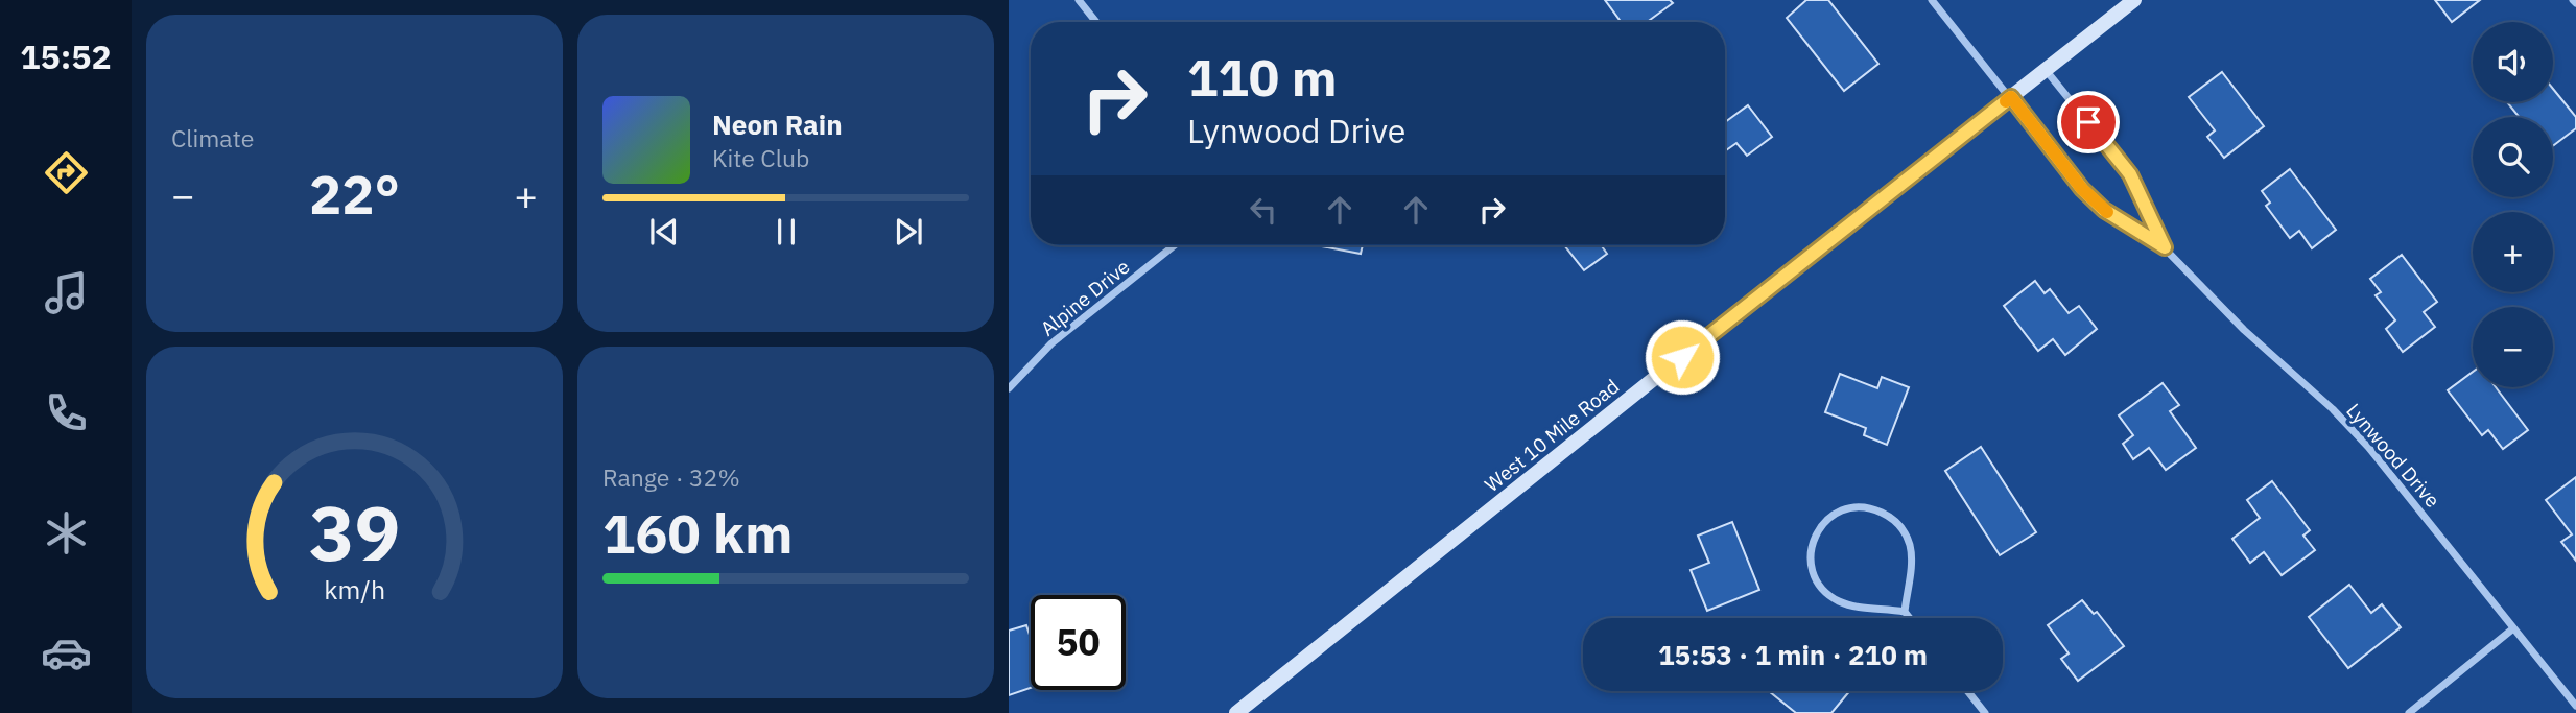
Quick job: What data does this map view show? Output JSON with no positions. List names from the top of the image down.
{
  "streets": {
    "main road": ["West 10 Mile Road"],
    "street": ["Alpine Drive", "Lynwood Drive"]
  },
  "crossings": [
    ["West 10 Mile Road", "Lynwood Drive"]
  ],
  "page": {
    "tabs": "15:52",
    "tile": [
      "Climate",
      ["Range · 32%", "160 km"]
    ],
    "map_buttons": ["+", "−"],
    "turn": ["110 m", "Lynwood Drive"],
    "song": ["Neon Rain", "Kite Club"],
    "heat": ["−", "22°", "+"],
    "limit": "50",
    "trip": "15:53 · 1 min · 210 m",
    "gauge": ["39", "km/h"]
  }
}
